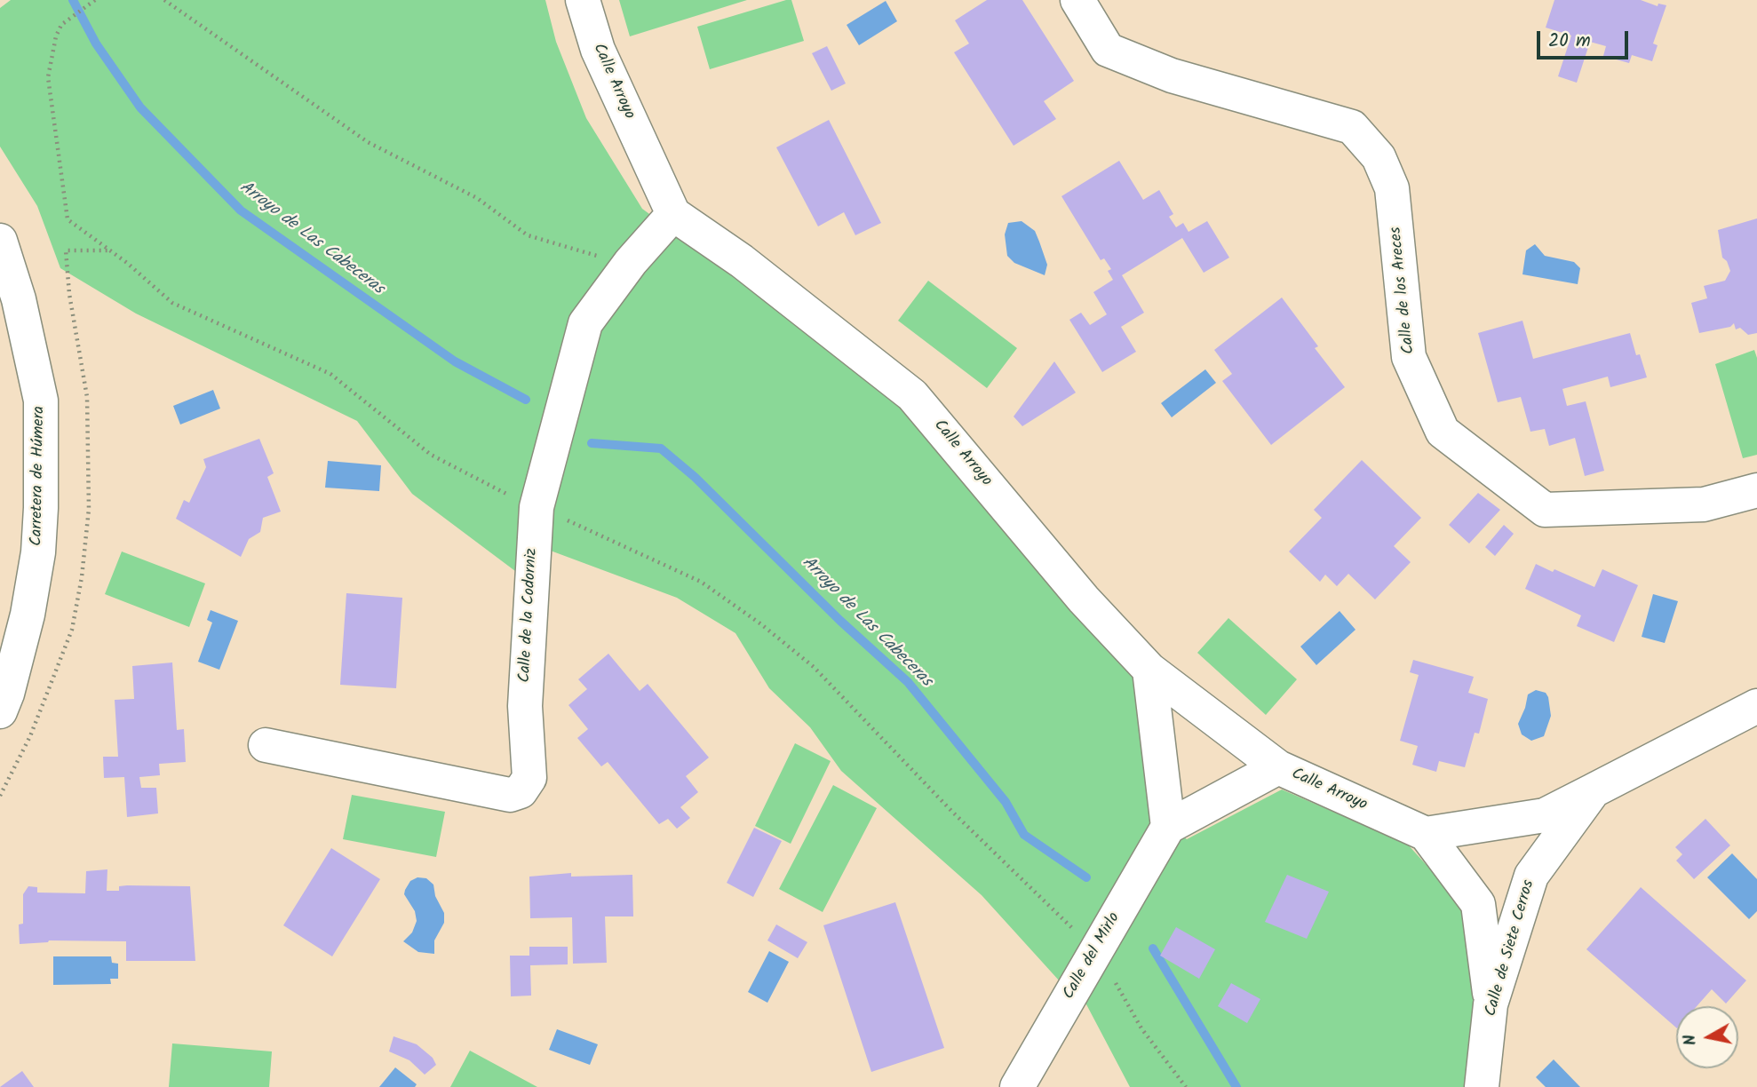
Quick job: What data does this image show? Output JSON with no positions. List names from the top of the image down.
{
  "streets": {
    "street": [
      "Calle Arroyo",
      "Calle de los Areces",
      "Carretera de Húmera",
      "Calle de la Codorniz",
      "Calle de Siete Cerros",
      "Calle del Mirlo"
    ]
  },
  "crossings": [
    ["Calle Arroyo", "Calle de la Codorniz"],
    ["Calle Arroyo", "Calle de Siete Cerros"]
  ],
  "water": ["Arroyo de Las Cabeceras"],
  "scale_bar": "20 m",
  "north": "left"
}
